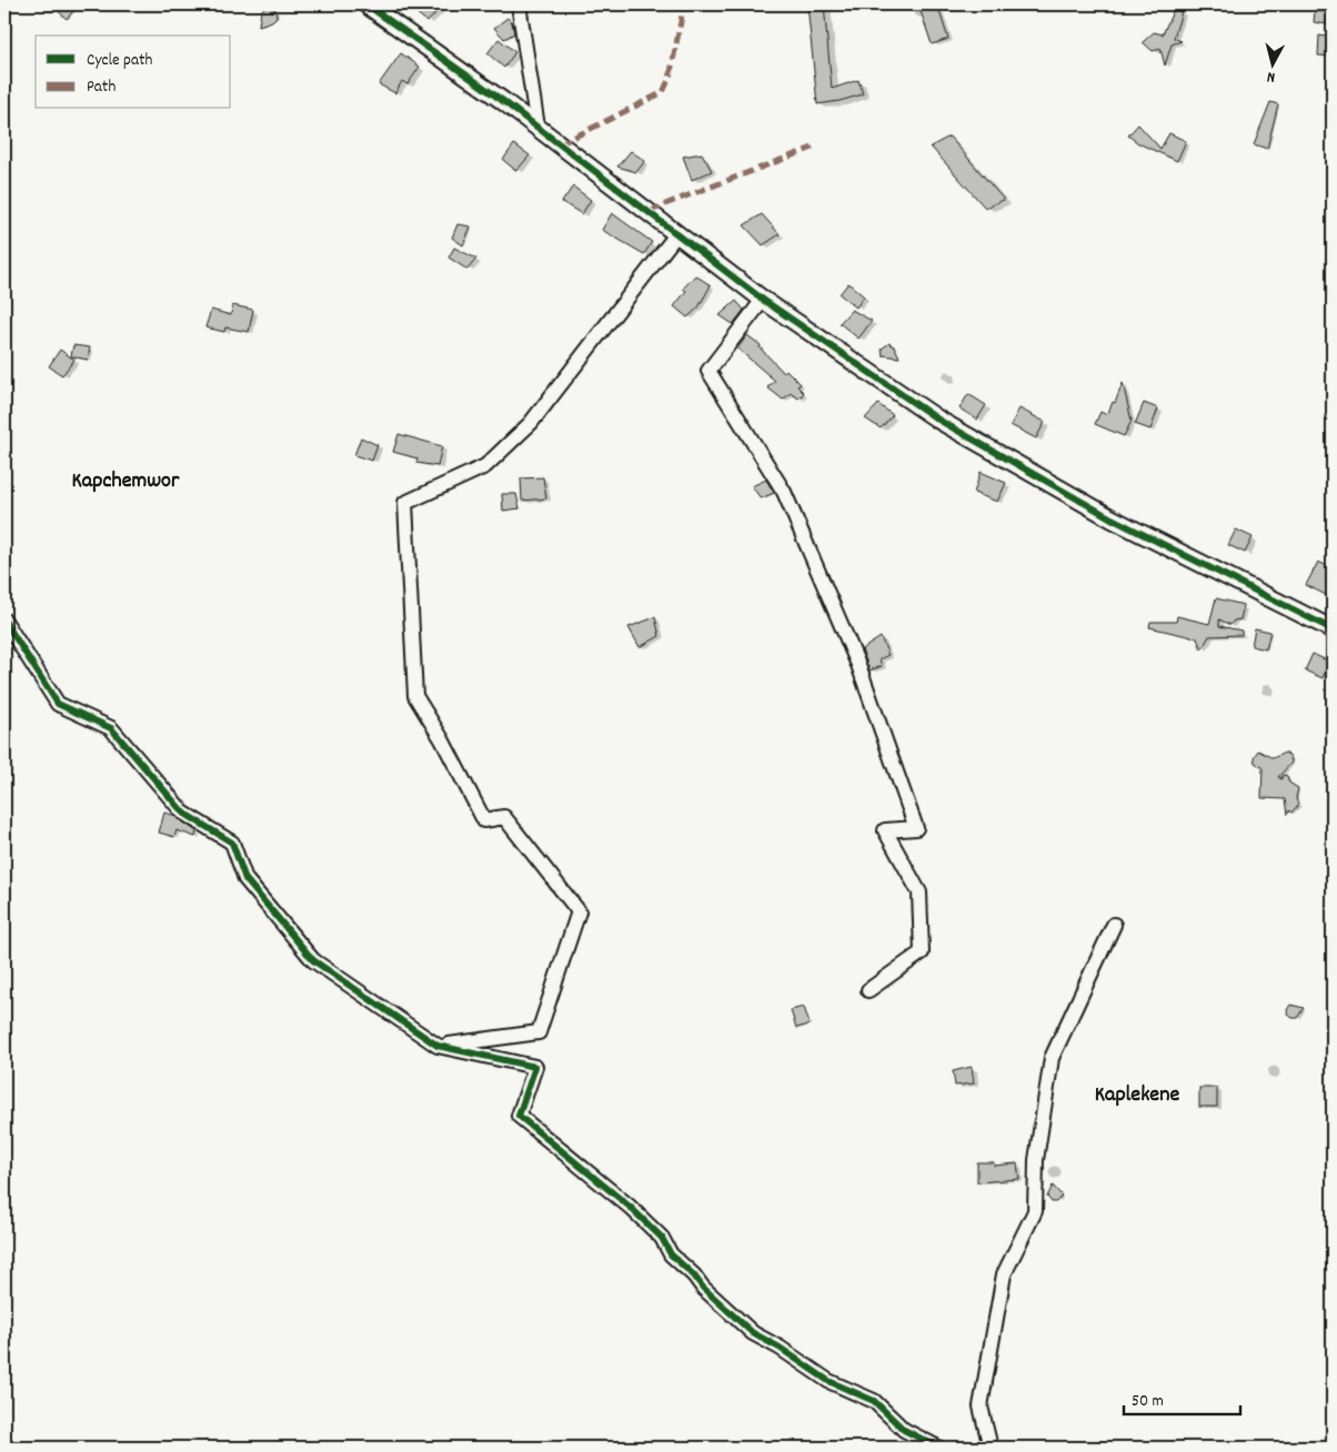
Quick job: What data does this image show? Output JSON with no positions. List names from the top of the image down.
{
  "districts": ["Kapchemwor", "Kaplekene"],
  "legend": ["Cycle path", "Path"],
  "scale_bar": "50 m",
  "north": "bottom"
}
